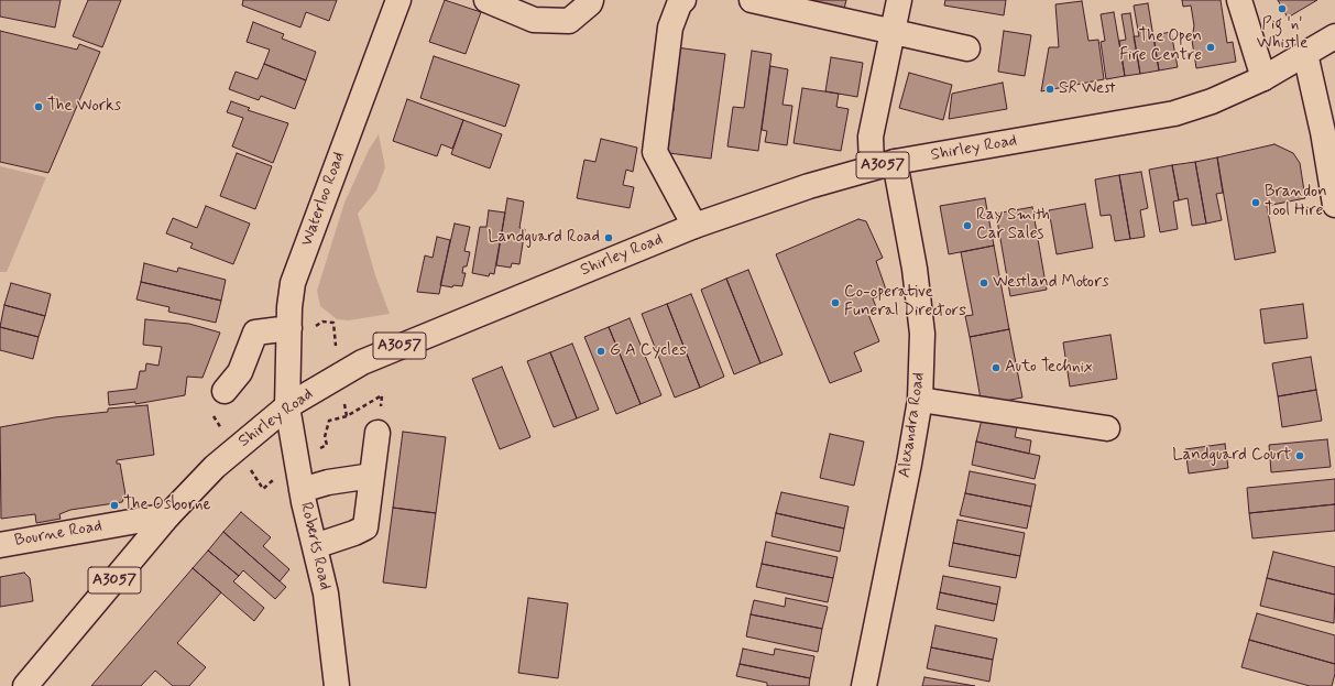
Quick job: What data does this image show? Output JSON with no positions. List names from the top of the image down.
{
  "streets": {
    "street": [
      "Shirley Road",
      "A3057",
      "Waterloo Road",
      "Alexandra Road",
      "Bourne Road",
      "Roberts Road"
    ]
  },
  "crossings": [
    ["Shirley Road", "Waterloo Road"],
    ["Shirley Road", "Alexandra Road"],
    ["Shirley Road", "Bourne Road"],
    ["Shirley Road", "Roberts Road"],
    ["Waterloo Road", "Roberts Road"]
  ],
  "places": [
    "Pig 'n' Whistle",
    "The Open Fire Centre",
    "SR West",
    "The Works",
    "Brandon Tool Hire",
    "Ray Smith Car Sales",
    "Landguard Road",
    "Westland Motors",
    "Co-operative Funeral Directors",
    "G A Cycles",
    "Auto Technix",
    "Landguard Court",
    "The Osborne"
  ]
}
